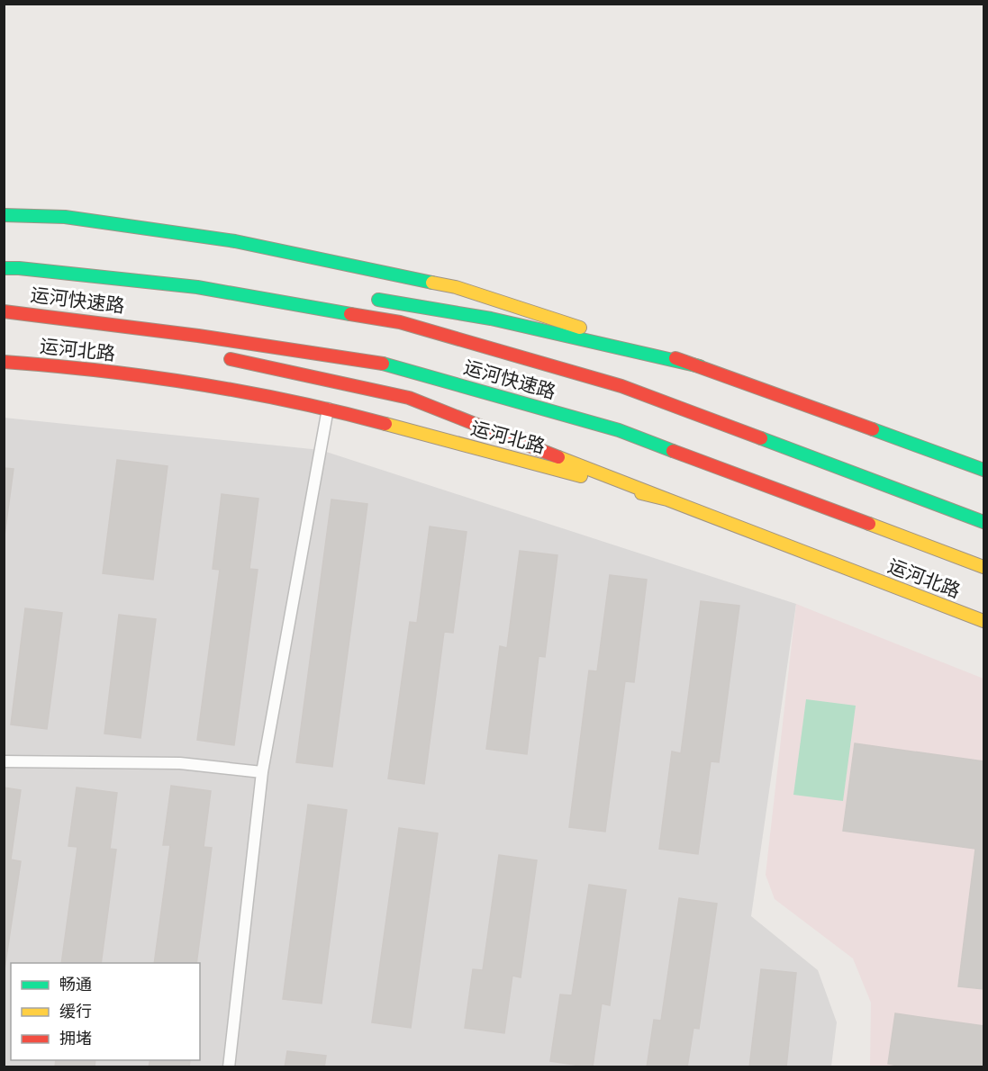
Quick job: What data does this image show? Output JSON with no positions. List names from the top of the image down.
{
  "streets": {
    "main road": ["运河快速路", "运河北路"]
  },
  "legend": ["畅通", "缓行", "拥堵"]
}
